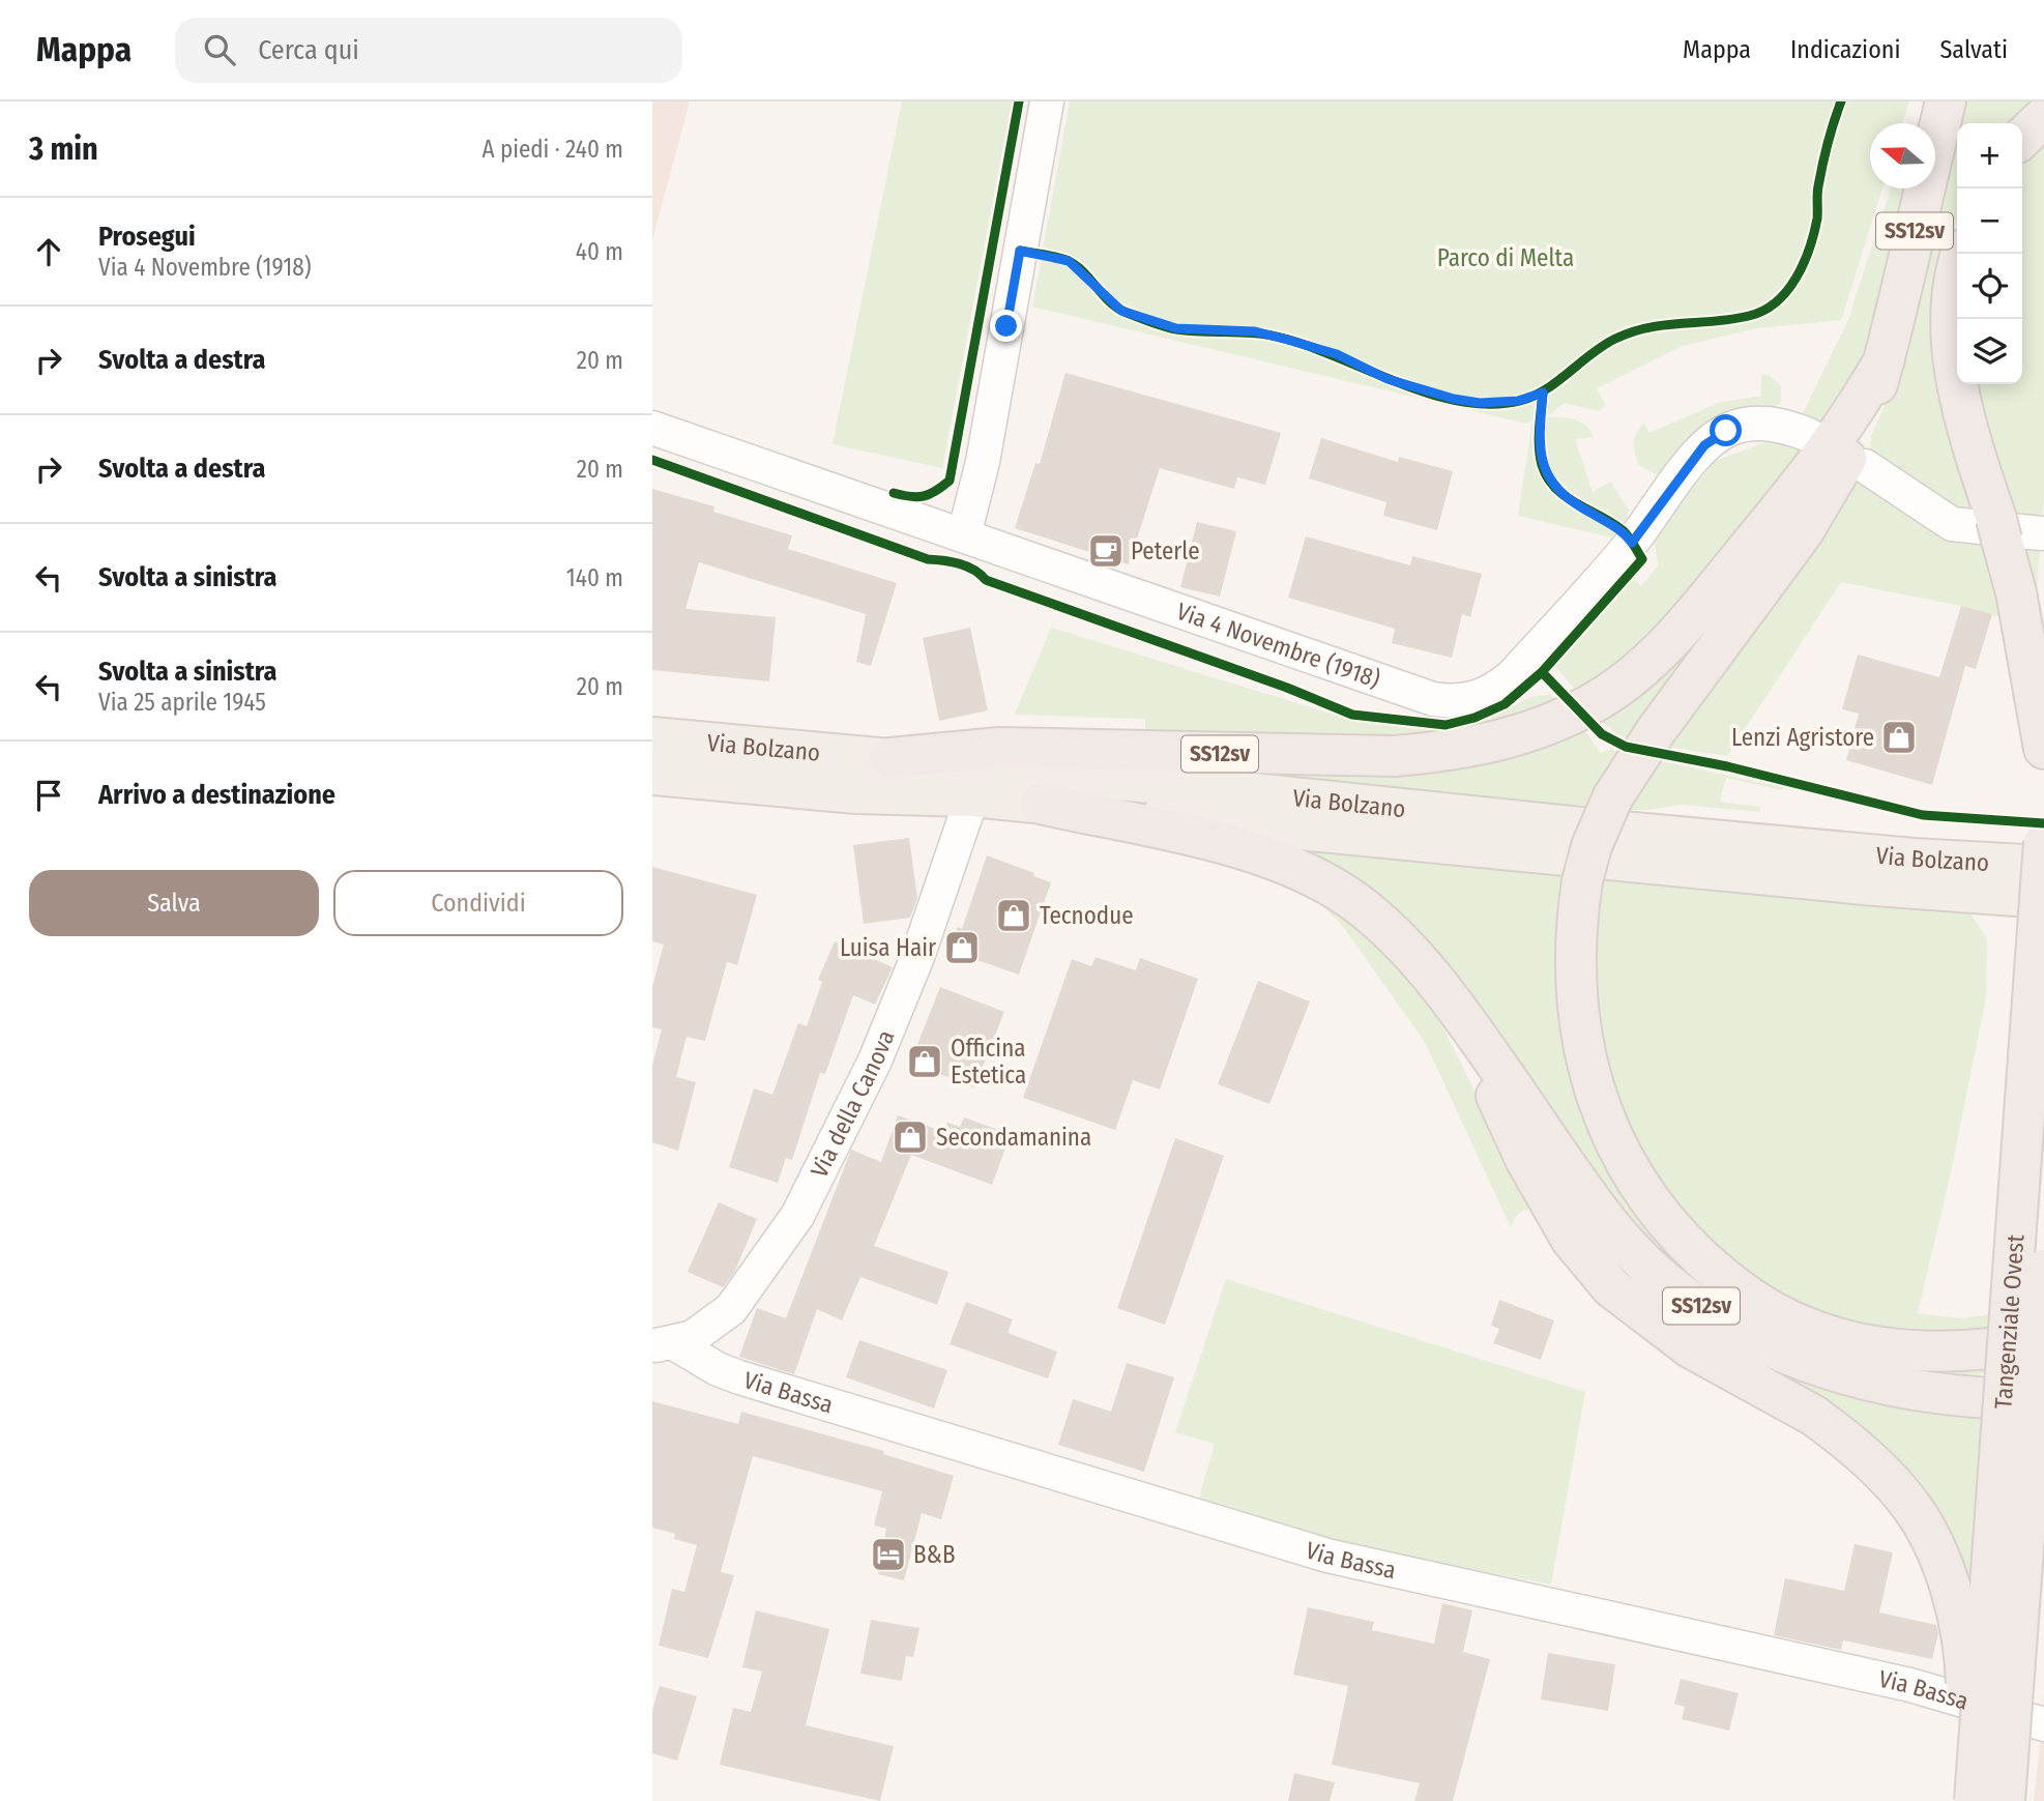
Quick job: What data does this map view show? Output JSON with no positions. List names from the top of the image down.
{
  "streets": {
    "highway": ["SS12sv", "Tangenziale Ovest"],
    "main road": ["Via Bolzano"],
    "street": ["Via 4 Novembre (1918)", "Via della Canova", "Via Bassa"]
  },
  "crossings": [
    ["SS12sv", "Via Bolzano"],
    ["SS12sv", "Tangenziale Ovest"],
    ["Via Bolzano", "Via della Canova"],
    ["Via della Canova", "Via Bassa"]
  ],
  "parks": ["Parco di Melta"],
  "places": {
    "cafe": ["Peterle"],
    "shop": [
      "Lenzi Agristore",
      "Tecnodue",
      "Luisa Hair",
      "Officina Estetica",
      "Secondamanina"
    ],
    "hotel": ["B&B"]
  },
  "north": "left",
  "page": {
    "header": "Mappa",
    "search": "Cerca qui",
    "nav": ["Mappa", "Indicazioni", "Salvati"],
    "heading": ["3 min", "A piedi · 240 m"],
    "map_buttons": ["+", "−"],
    "list": [
      ["Prosegui", "Via 4 Novembre (1918)", "40 m"],
      ["Svolta a destra", "20 m"],
      ["Svolta a destra", "20 m"],
      ["Svolta a sinistra", "140 m"],
      ["Svolta a sinistra", "Via 25 aprile 1945", "20 m"],
      "Arrivo a destinazione"
    ],
    "buttons": ["Salva", "Condividi"]
  }
}
